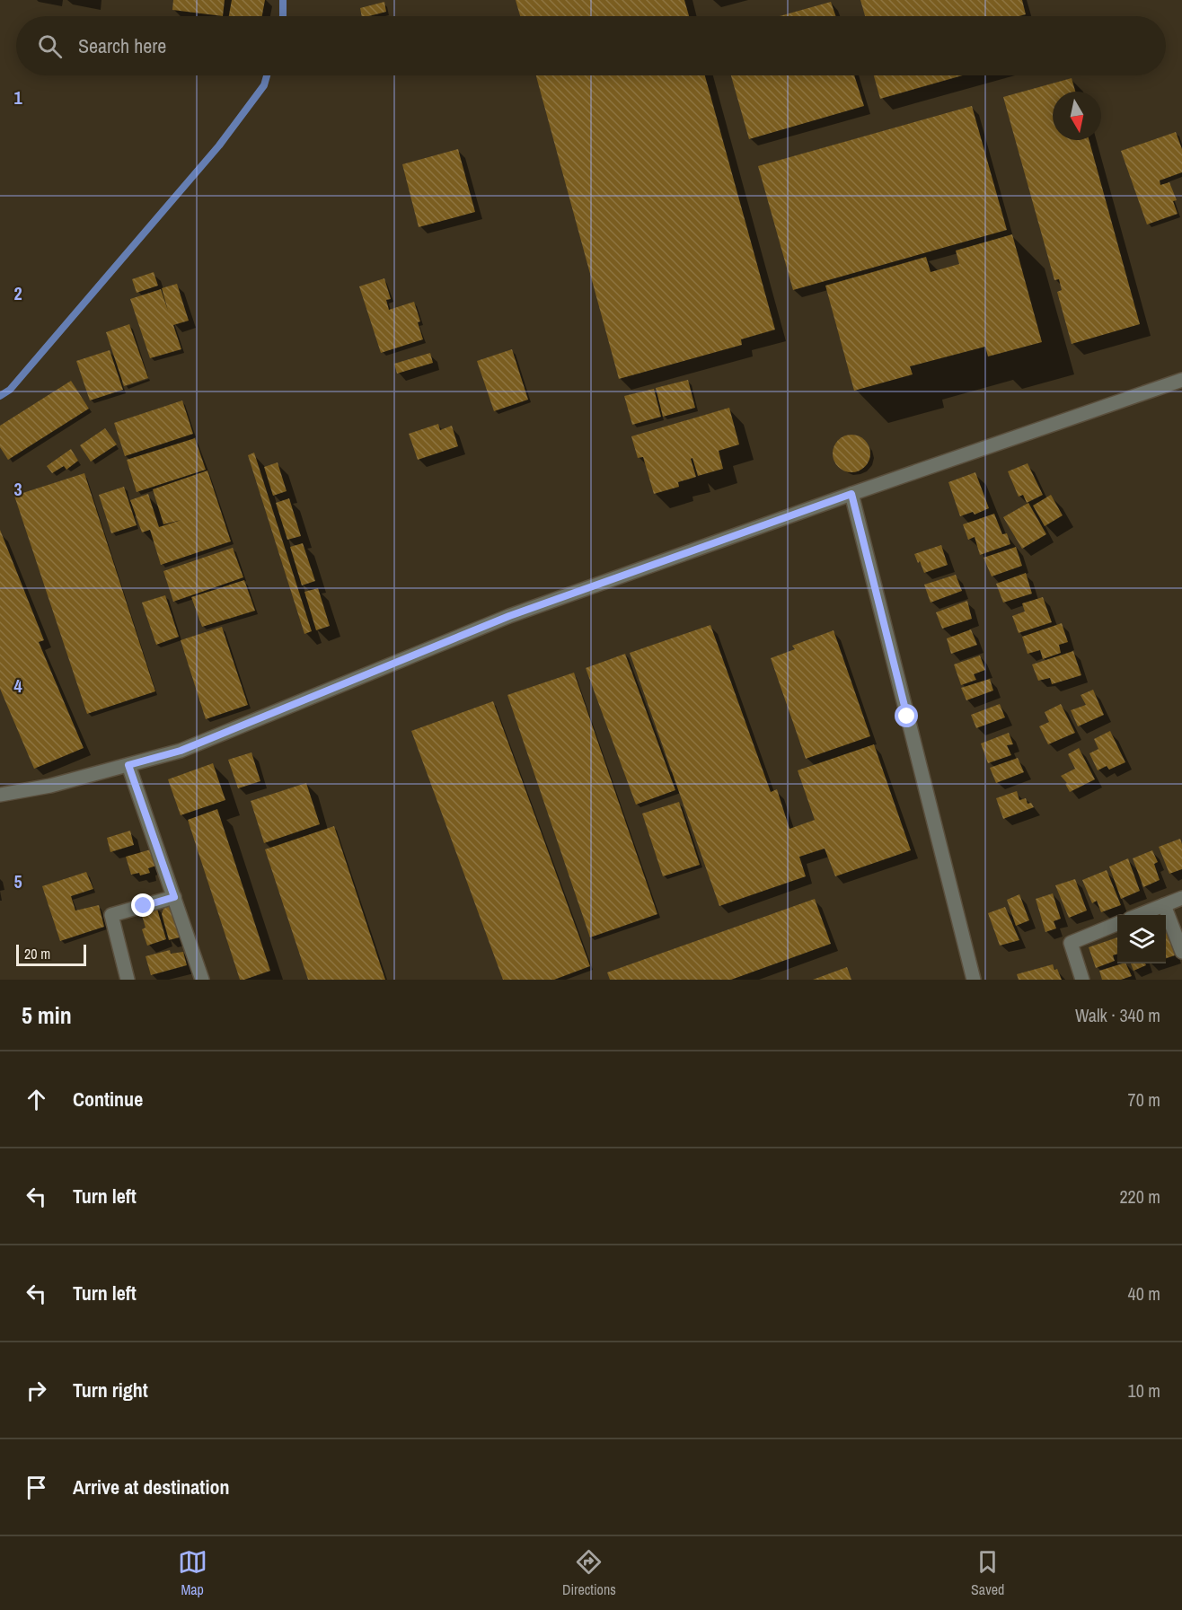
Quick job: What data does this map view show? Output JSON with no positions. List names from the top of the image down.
{
  "scale_bar": "20 m",
  "north": "bottom",
  "page": {
    "search": "Search here",
    "scale": "20 m",
    "heading": ["5 min", "Walk · 340 m"],
    "list": [
      ["Continue", "70 m"],
      ["Turn left", "220 m"],
      ["Turn left", "40 m"],
      ["Turn right", "10 m"],
      "Arrive at destination"
    ],
    "nav": ["Map", "Directions", "Saved"]
  },
  "grid": {
    "rows": [
      "1",
      "2",
      "3",
      "4",
      "5"
    ]
  }
}
